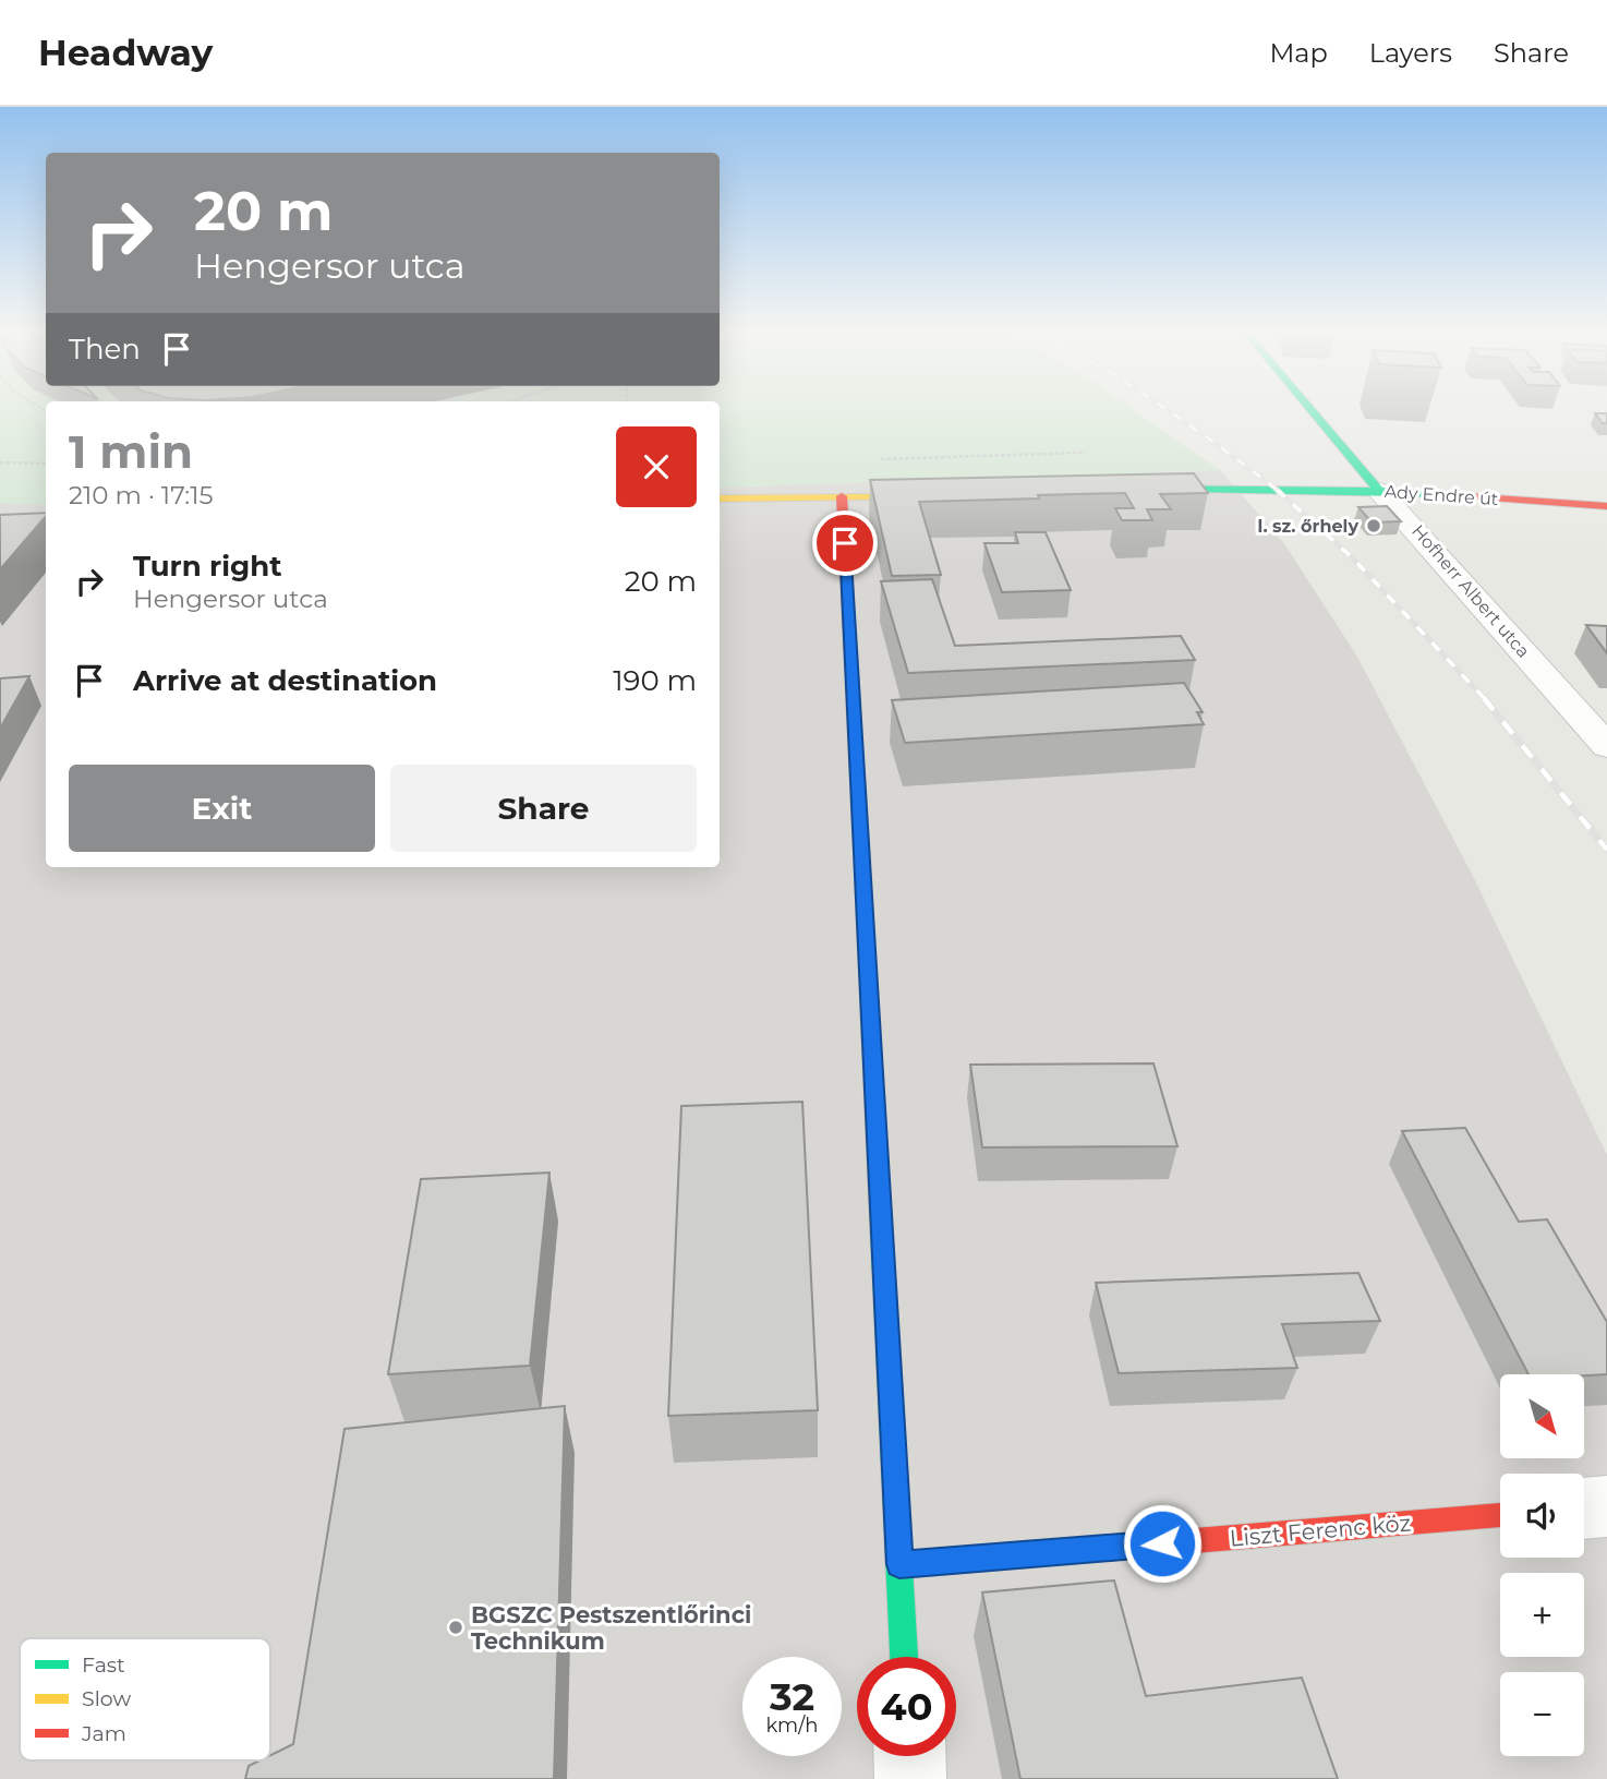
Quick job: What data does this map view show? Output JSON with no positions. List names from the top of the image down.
{
  "streets": {
    "street": ["Ady Endre út", "Hofherr Albert utca", "Liszt Ferenc köz"]
  },
  "crossings": [
    ["Ady Endre út", "Hofherr Albert utca"]
  ],
  "places": ["I. sz. őrhely", "BGSZC Pestszentlőrinci Technikum"],
  "legend": ["Fast", "Slow", "Jam"],
  "north": "bottom right",
  "page": {
    "header": "Headway",
    "nav": ["Map", "Layers", "Share"],
    "turn": ["20 m", "Hengersor utca"],
    "then": "Then",
    "heading": ["1 min", "210 m · 17:15"],
    "list": [
      {
        "name": "Turn right",
        "note": "Hengersor utca",
        "value": "20 m"
      },
      {
        "name": "Arrive at destination",
        "value": "190 m"
      }
    ],
    "buttons": ["Exit", "Share"],
    "map_buttons": ["+", "−"],
    "speed": "32 km/h",
    "limit": "40"
  }
}
